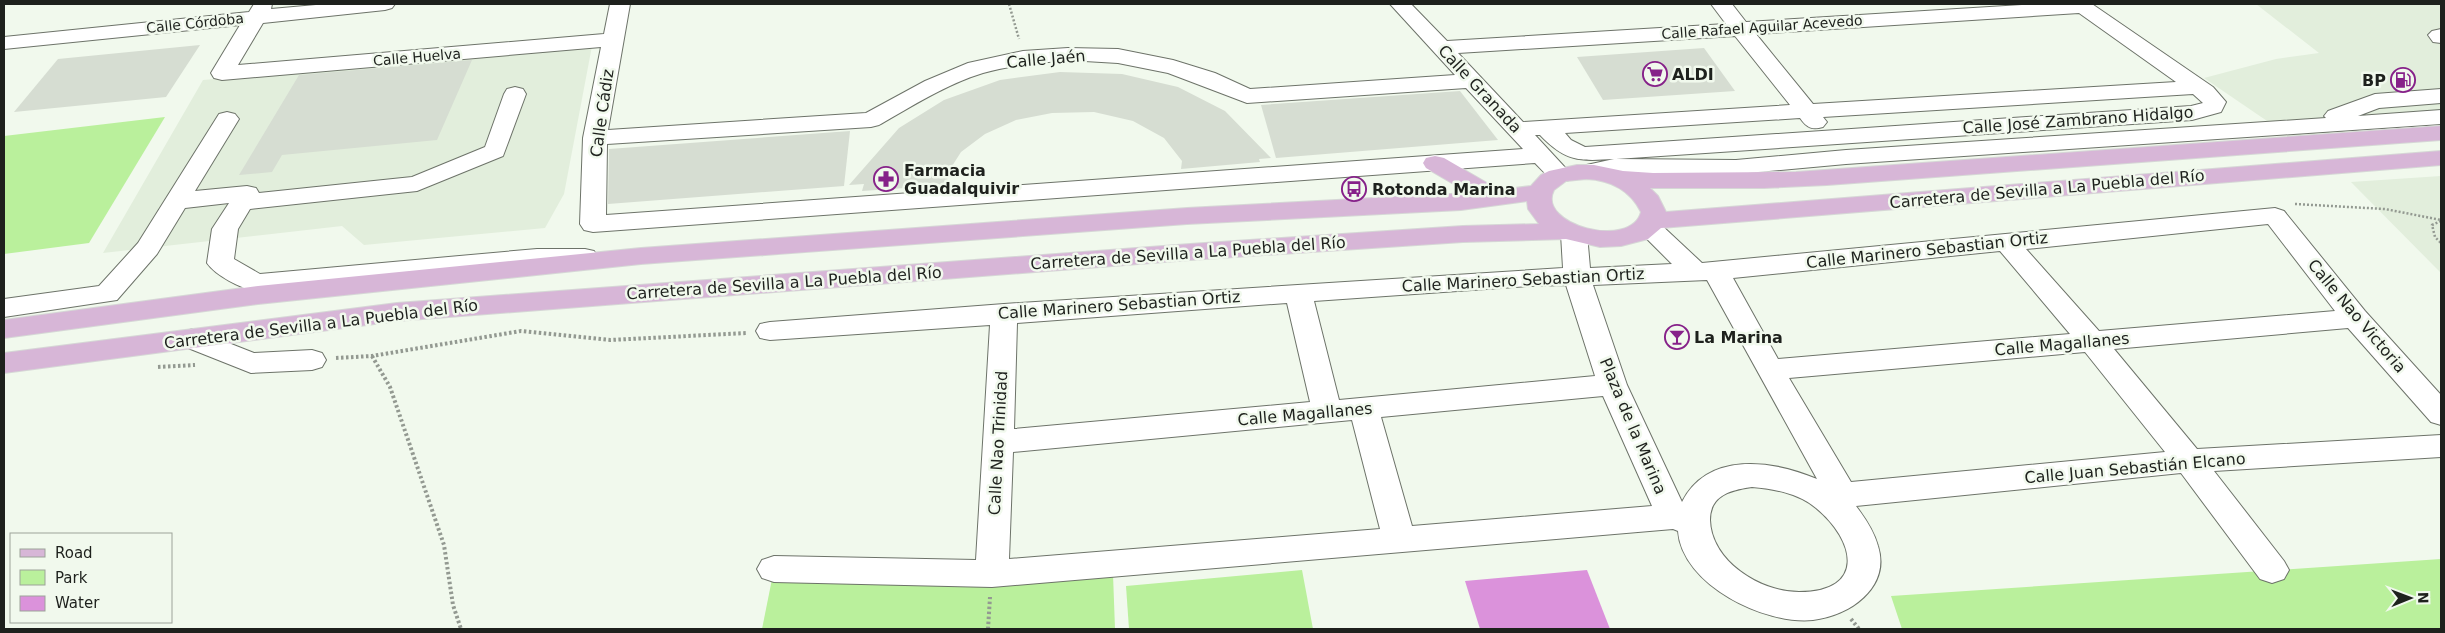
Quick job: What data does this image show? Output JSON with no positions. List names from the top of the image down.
{
  "streets": {
    "main road": ["Carretera de Sevilla a La Puebla del Río"],
    "street": [
      "Calle Córdoba",
      "Calle Rafael Aguilar Acevedo",
      "Calle Huelva",
      "Calle Jaén",
      "Calle Granada",
      "Calle Cádiz",
      "Calle José Zambrano Hidalgo",
      "Calle Marinero Sebastian Ortiz",
      "Calle Nao Victoria",
      "Calle Magallanes",
      "Plaza de la Marina",
      "Calle Nao Trinidad",
      "Calle Juan Sebastián Elcano"
    ]
  },
  "crossings": [
    ["Calle Córdoba", "Calle Huelva"],
    ["Calle Rafael Aguilar Acevedo", "Calle Granada"],
    ["Calle Rafael Aguilar Acevedo", "Calle José Zambrano Hidalgo"],
    ["Calle Huelva", "Calle Cádiz"],
    ["Calle Jaén", "Calle Granada"],
    ["Calle Jaén", "Calle Cádiz"],
    ["Calle Granada", "Carretera de Sevilla a La Puebla del Río"],
    ["Calle Granada", "Plaza de la Marina"],
    ["Carretera de Sevilla a La Puebla del Río", "Plaza de la Marina"],
    ["Calle Marinero Sebastian Ortiz", "Calle Nao Victoria"],
    ["Calle Marinero Sebastian Ortiz", "Plaza de la Marina"],
    ["Calle Marinero Sebastian Ortiz", "Calle Nao Trinidad"],
    ["Calle Nao Victoria", "Calle Magallanes"],
    ["Calle Magallanes", "Plaza de la Marina"],
    ["Calle Magallanes", "Calle Nao Trinidad"],
    ["Plaza de la Marina", "Calle Juan Sebastián Elcano"]
  ],
  "places": {
    "supermarket": ["ALDI"],
    "fuel station": ["BP"],
    "pharmacy": ["Farmacia Guadalquivir"],
    "bus stop": ["Rotonda Marina"],
    "bar": ["La Marina"]
  },
  "legend": ["Road", "Park", "Water"],
  "north": "right"
}
